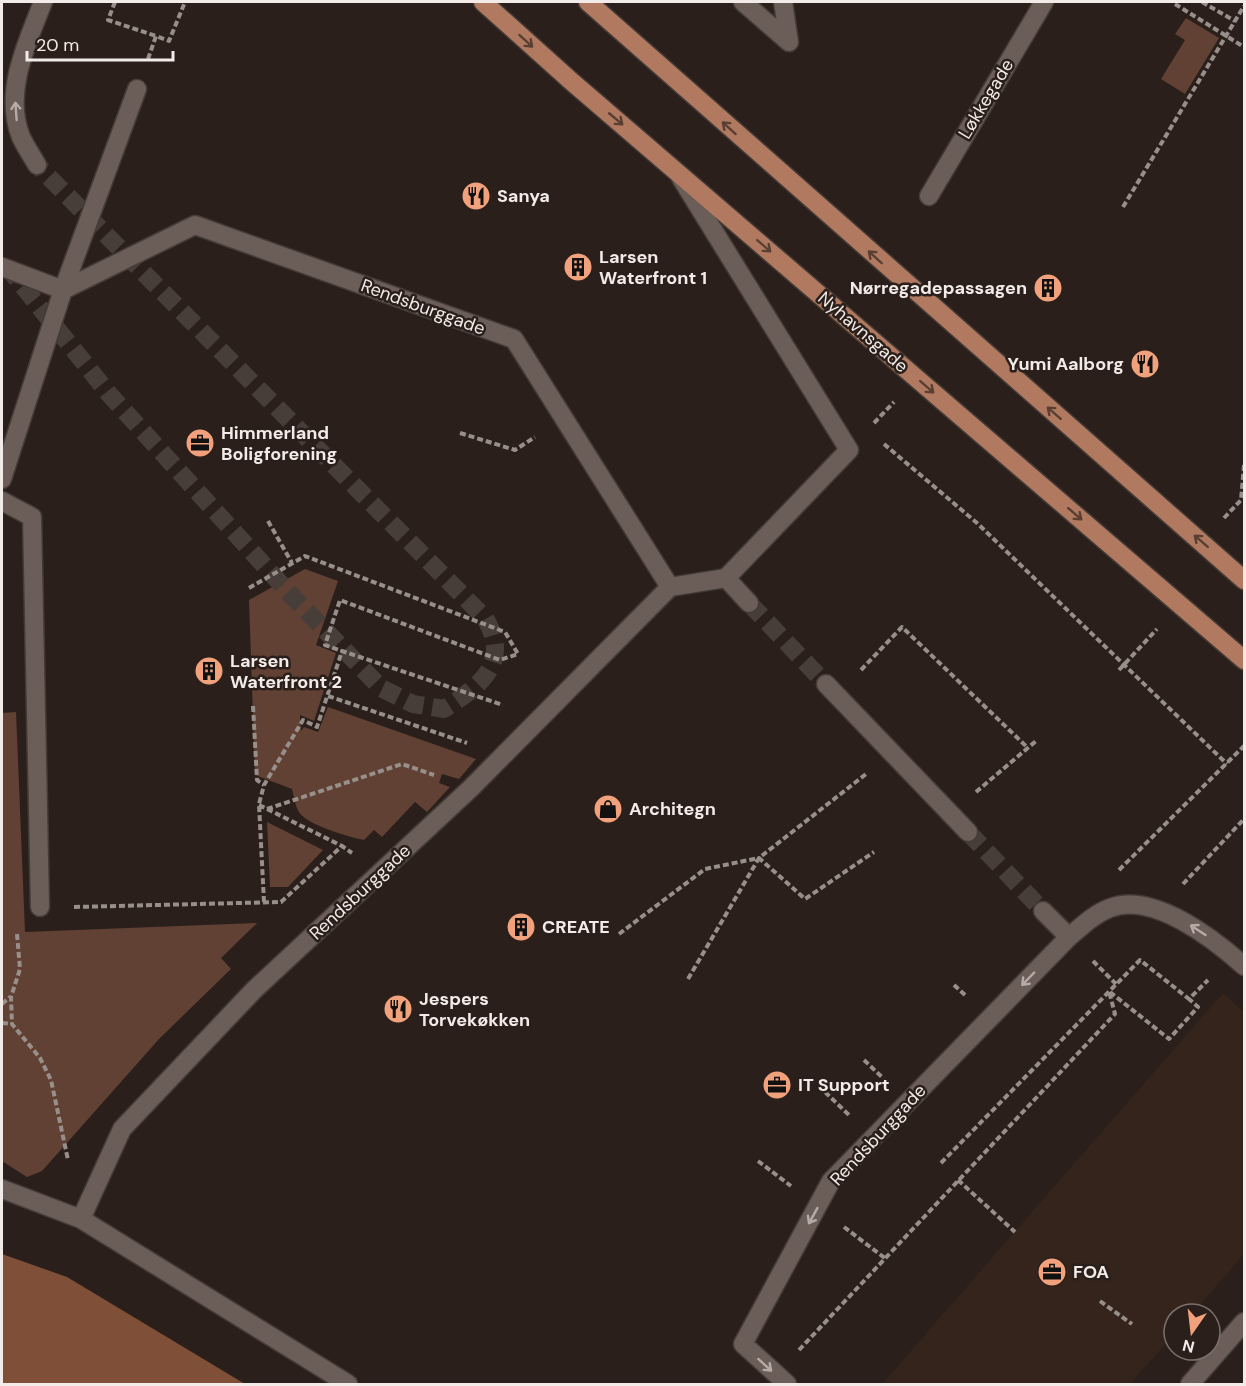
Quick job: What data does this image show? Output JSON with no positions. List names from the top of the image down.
{
  "streets": {
    "main road": ["Nyhavnsgade"],
    "street": ["Løkkegade", "Rendsburggade"]
  },
  "places": {
    "restaurant": ["Sanya", "Yumi Aalborg", "Jespers Torvekøkken"],
    "building": [
      "Larsen Waterfront 1",
      "Nørregadepassagen",
      "Larsen Waterfront 2",
      "CREATE"
    ],
    "office": ["Himmerland Boligforening", "IT Support", "FOA"],
    "shop": ["Architegn"]
  },
  "scale_bar": "20 m",
  "north": "bottom"
}
